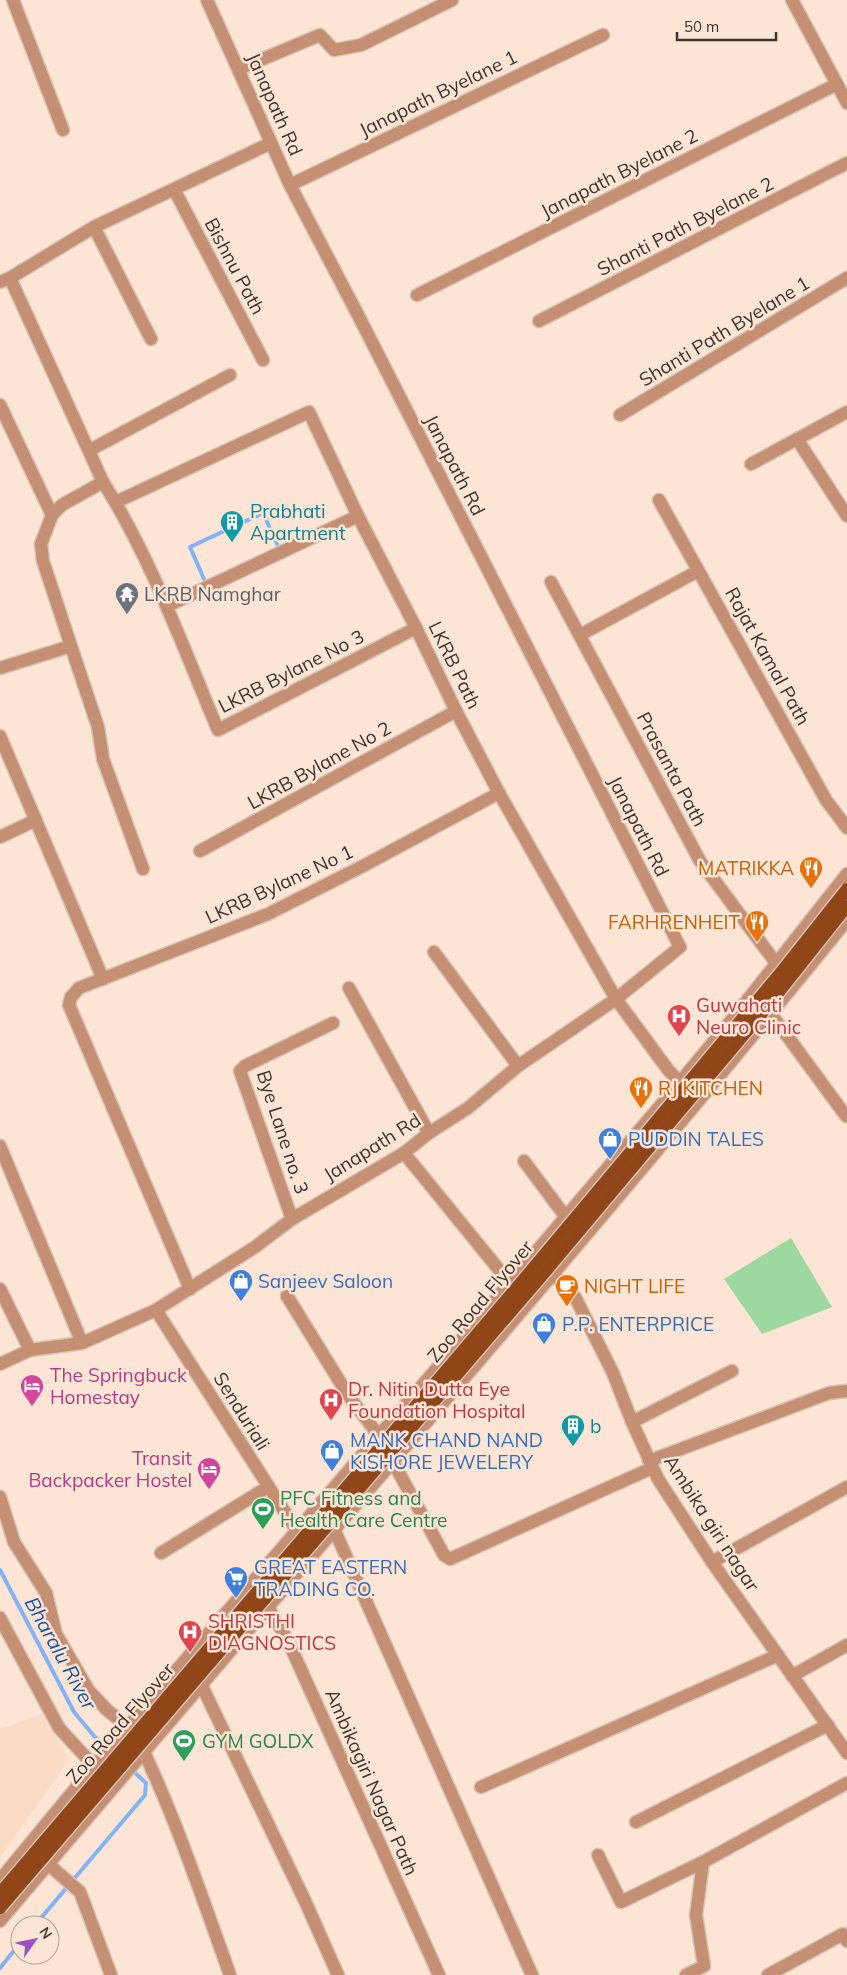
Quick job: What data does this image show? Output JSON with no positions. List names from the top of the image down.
{
  "streets": {
    "main road": ["Zoo Road Flyover"],
    "street": [
      "Janapath Byelane 1",
      "Janapath Rd",
      "Janapath Byelane 2",
      "Shanti Path Byelane 2",
      "Bishnu Path",
      "Shanti Path Byelane 1",
      "Rajat Kamal Path",
      "LKRB Path",
      "LKRB Bylane No 3",
      "LKRB Bylane No 2",
      "Prasanta Path",
      "LKRB Bylane No 1",
      "Bye Lane no. 3",
      "Senduriali",
      "Ambika giri nagar",
      "Ambikagiri Nagar Path"
    ]
  },
  "crossings": [
    ["Janapath Byelane 1", "Janapath Rd"],
    ["Janapath Rd", "LKRB Path"],
    ["Janapath Rd", "LKRB Bylane No 1"],
    ["Janapath Rd", "Bye Lane no. 3"],
    ["Janapath Rd", "Senduriali"],
    ["LKRB Path", "LKRB Bylane No 3"],
    ["LKRB Path", "LKRB Bylane No 2"],
    ["LKRB Path", "LKRB Bylane No 1"]
  ],
  "water": ["Bharalu River"],
  "places": {
    "building": ["Prabhati Apartment", "b"],
    "temple": ["LKRB Namghar"],
    "restaurant": ["MATRIKKA", "FARHRENHEIT", "RJ KITCHEN"],
    "hospital": ["Guwahati Neuro Clinic", "Dr. Nitin Dutta Eye Foundation Hospital", "SHRISTHI DIAGNOSTICS"],
    "shop": [
      "PUDDIN TALES",
      "Sanjeev Saloon",
      "P.P. ENTERPRICE",
      "MANK CHAND NAND KISHORE JEWELERY"
    ],
    "cafe": ["NIGHT LIFE"],
    "hotel": ["The Springbuck Homestay", "Transit Backpacker Hostel"],
    "sports": ["PFC Fitness and Health Care Centre", "GYM GOLDX"],
    "supermarket": ["GREAT EASTERN TRADING CO."]
  },
  "scale_bar": "50 m",
  "north": "top right"
}
